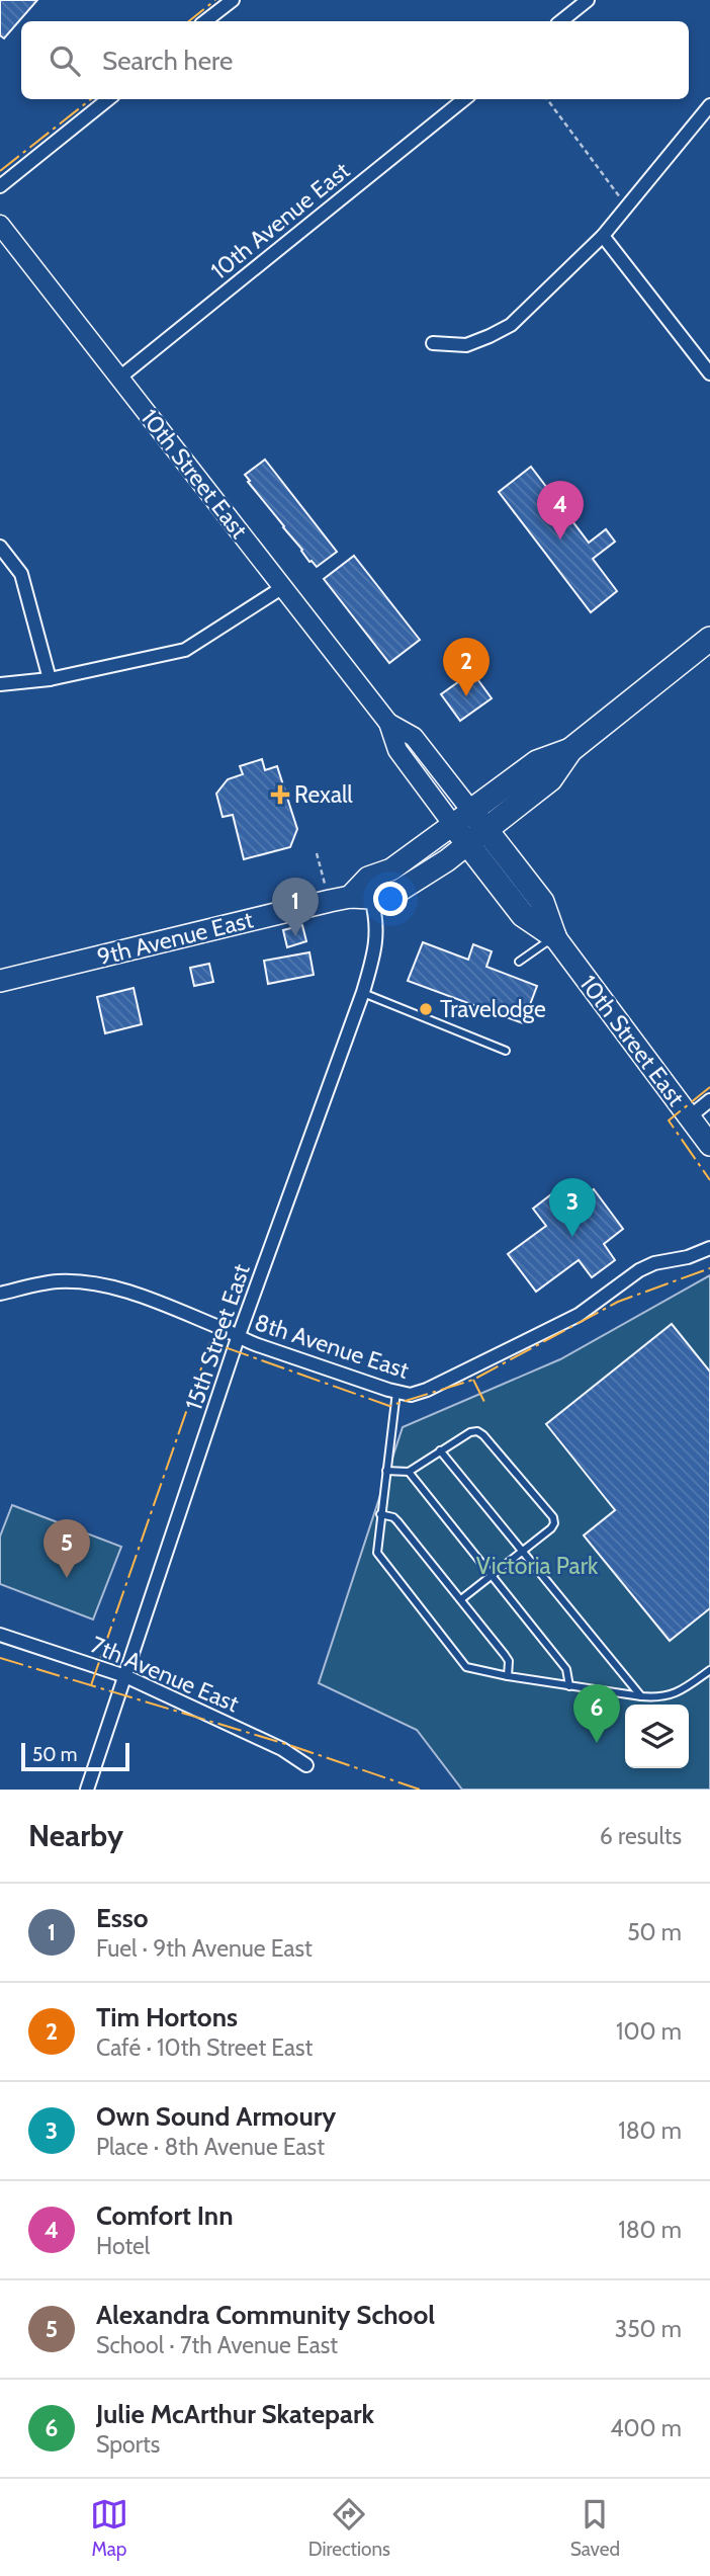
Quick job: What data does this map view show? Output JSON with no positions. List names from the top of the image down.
{
  "streets": {
    "highway": ["10th Street East", "9th Avenue East"],
    "street": [
      "10th Avenue East",
      "15th Street East",
      "8th Avenue East",
      "7th Avenue East"
    ]
  },
  "crossings": [
    ["10th Avenue East", "10th Street East"],
    ["10th Street East", "9th Avenue East"],
    ["9th Avenue East", "15th Street East"],
    ["15th Street East", "8th Avenue East"],
    ["15th Street East", "7th Avenue East"]
  ],
  "parks": ["Victoria Park"],
  "places": {
    "health": ["Rexall"],
    "other": ["Travelodge"]
  },
  "scale_bar": "50 m",
  "page": {
    "search": "Search here",
    "pins": [
      "4",
      "2",
      "1",
      "3",
      "5",
      "6"
    ],
    "scale": "50 m",
    "heading": ["Nearby", "6 results"],
    "list": [
      {
        "mark": "1",
        "name": "Esso",
        "note": "Fuel · 9th Avenue East",
        "value": "50 m"
      },
      {
        "mark": "2",
        "name": "Tim Hortons",
        "note": "Café · 10th Street East",
        "value": "100 m"
      },
      {
        "mark": "3",
        "name": "Own Sound Armoury",
        "note": "Place · 8th Avenue East",
        "value": "180 m"
      },
      {
        "mark": "4",
        "name": "Comfort Inn",
        "note": "Hotel",
        "value": "180 m"
      },
      {
        "mark": "5",
        "name": "Alexandra Community School",
        "note": "School · 7th Avenue East",
        "value": "350 m"
      },
      {
        "mark": "6",
        "name": "Julie McArthur Skatepark",
        "note": "Sports",
        "value": "400 m"
      }
    ],
    "nav": ["Map", "Directions", "Saved"]
  }
}
